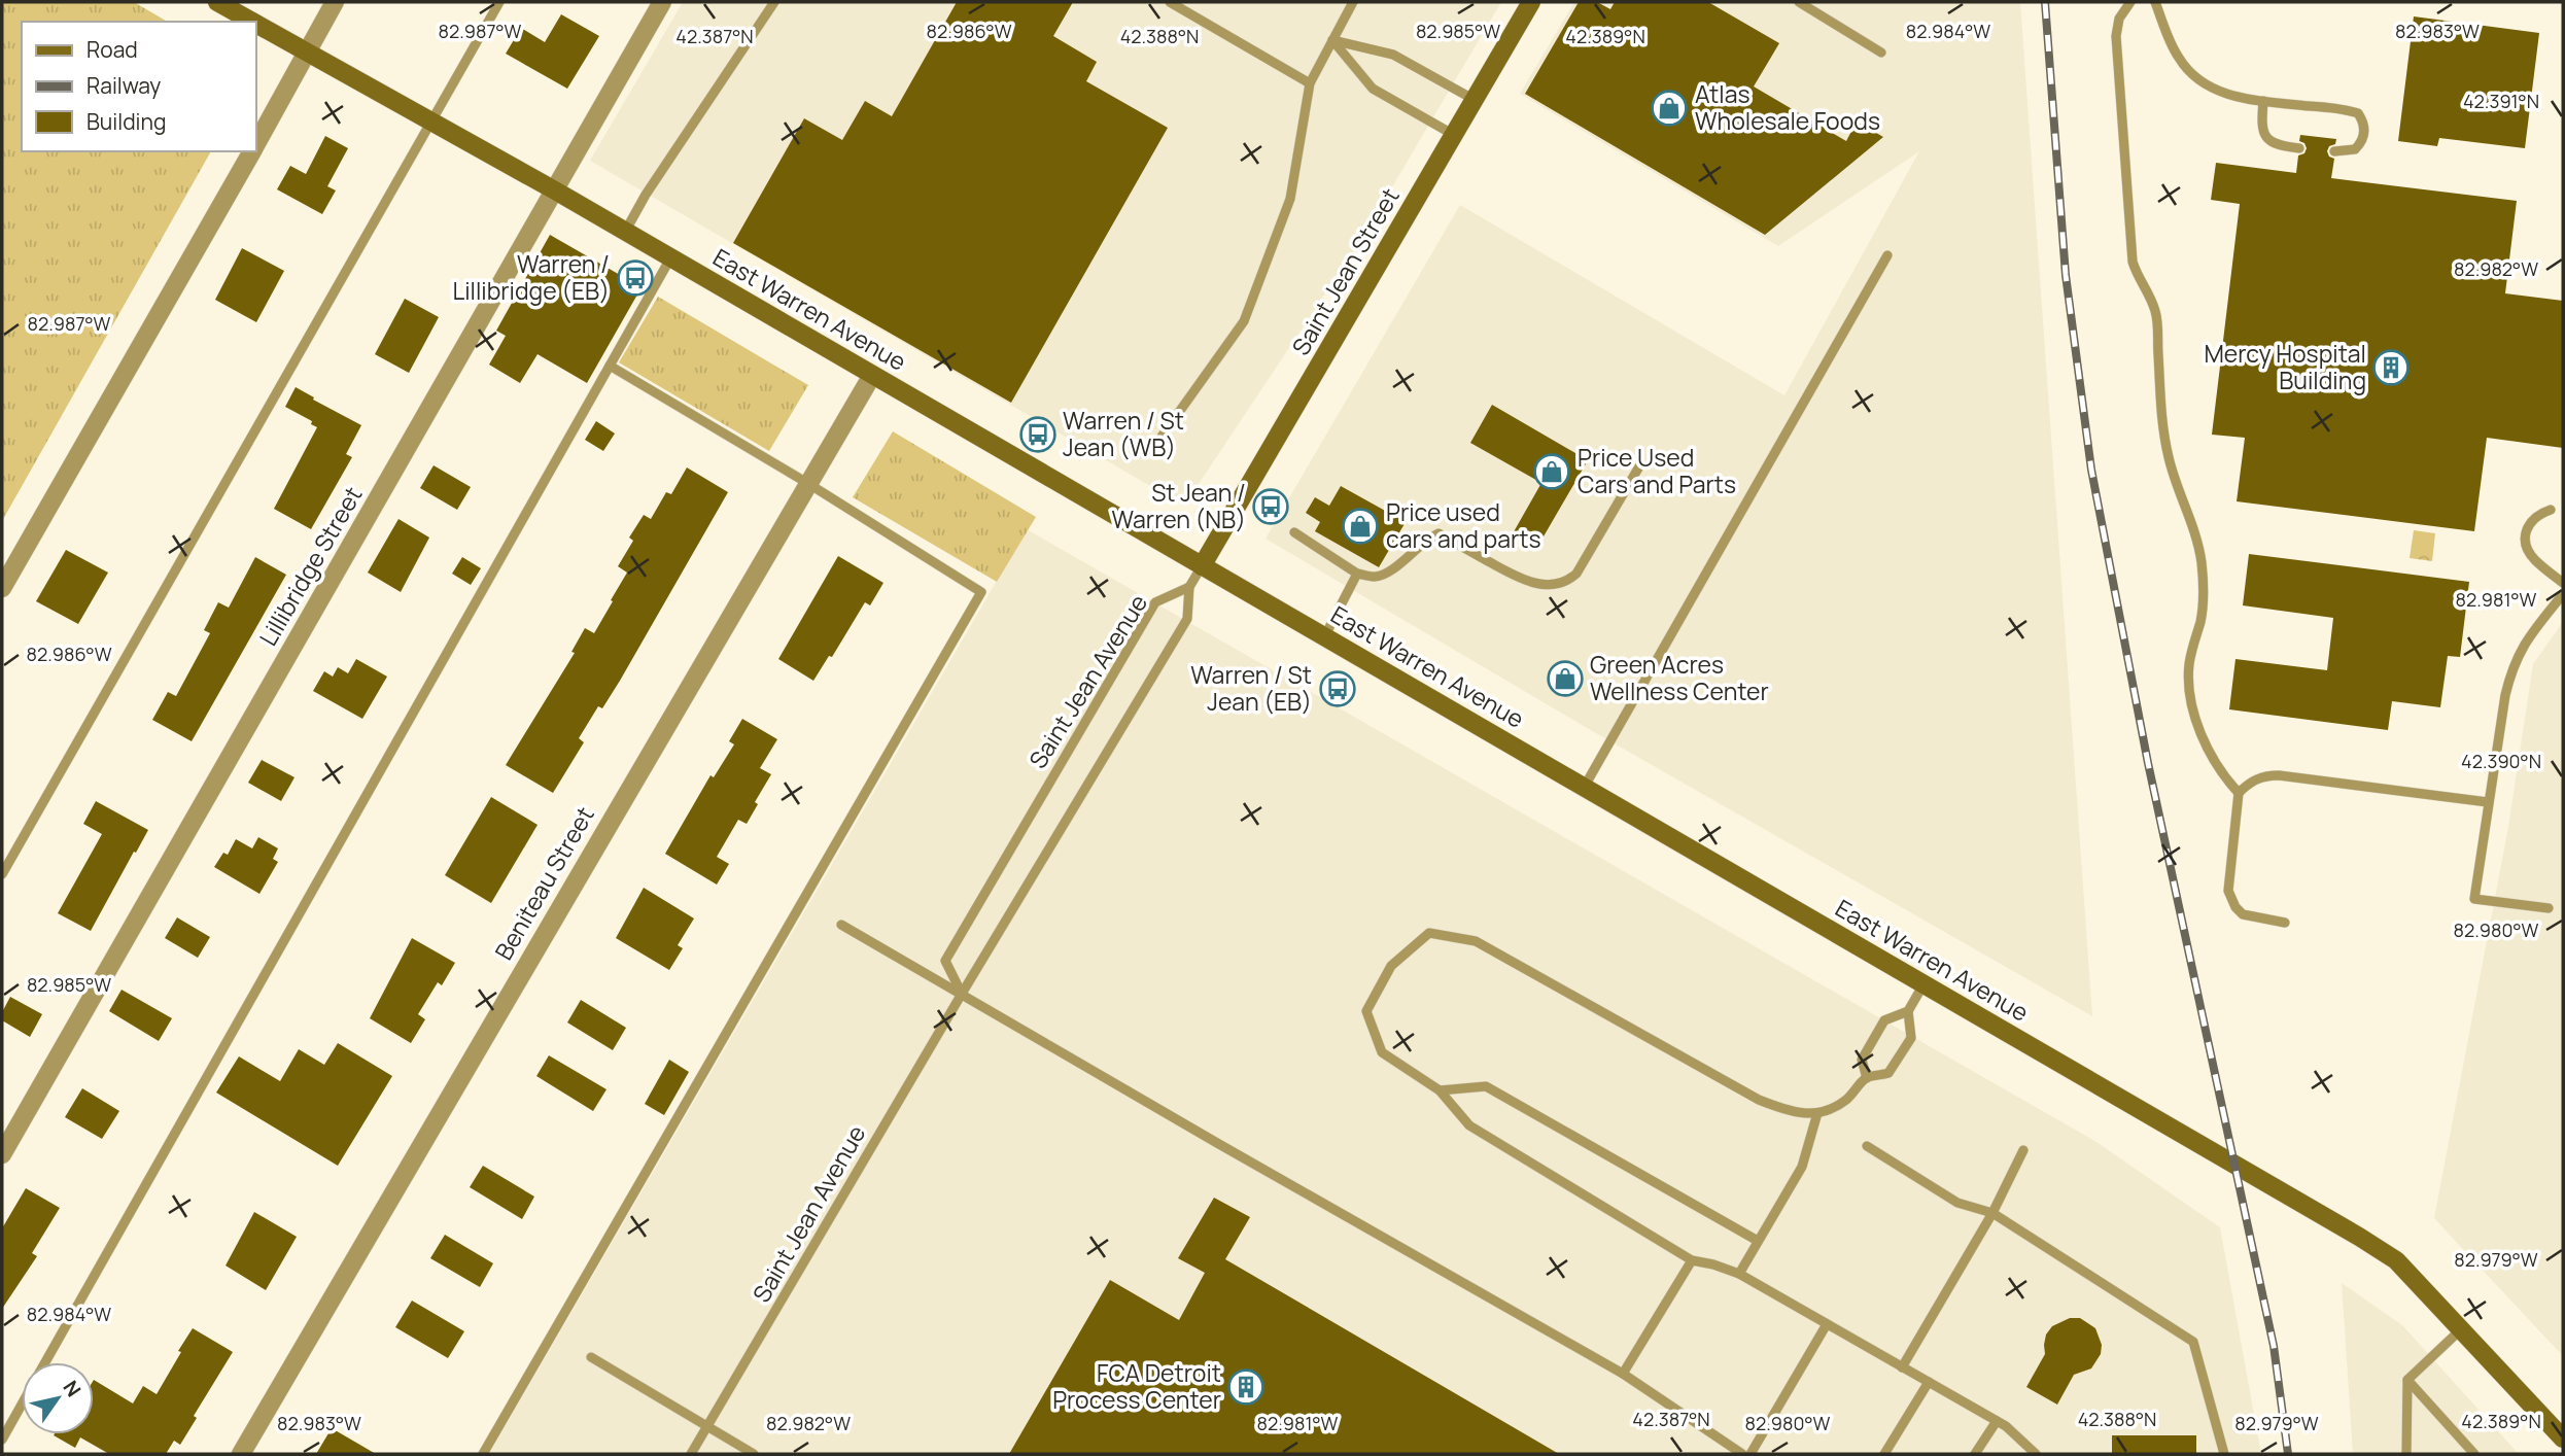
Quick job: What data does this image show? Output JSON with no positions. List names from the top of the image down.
{
  "streets": {
    "main road": ["Saint Jean Street", "East Warren Avenue"],
    "street": ["Lillibridge Street", "Beniteau Street"],
    "lane": ["Saint Jean Avenue"]
  },
  "crossings": [
    ["Saint Jean Street", "East Warren Avenue"],
    ["East Warren Avenue", "Lillibridge Street"],
    ["East Warren Avenue", "Beniteau Street"]
  ],
  "places": {
    "shop": [
      "Atlas Wholesale Foods",
      "Price Used Cars and Parts",
      "Price used cars and parts",
      "Green Acres Wellness Center"
    ],
    "bus stop": [
      "Warren / Lillibridge (EB)",
      "Warren / St Jean (WB)",
      "St Jean / Warren (NB)",
      "Warren / St Jean (EB)"
    ],
    "building": ["Mercy Hospital Building", "FCA Detroit Process Center"]
  },
  "legend": ["Road", "Railway", "Building"],
  "north": "top right",
  "coordinates": [
    "82.987°W",
    "82.986°W",
    "82.985°W",
    "82.984°W",
    "82.983°W",
    "42.387°N",
    "42.388°N",
    "42.389°N",
    "42.391°N",
    "82.982°W",
    "82.981°W",
    "42.390°N",
    "82.980°W",
    "82.979°W"
  ]
}
